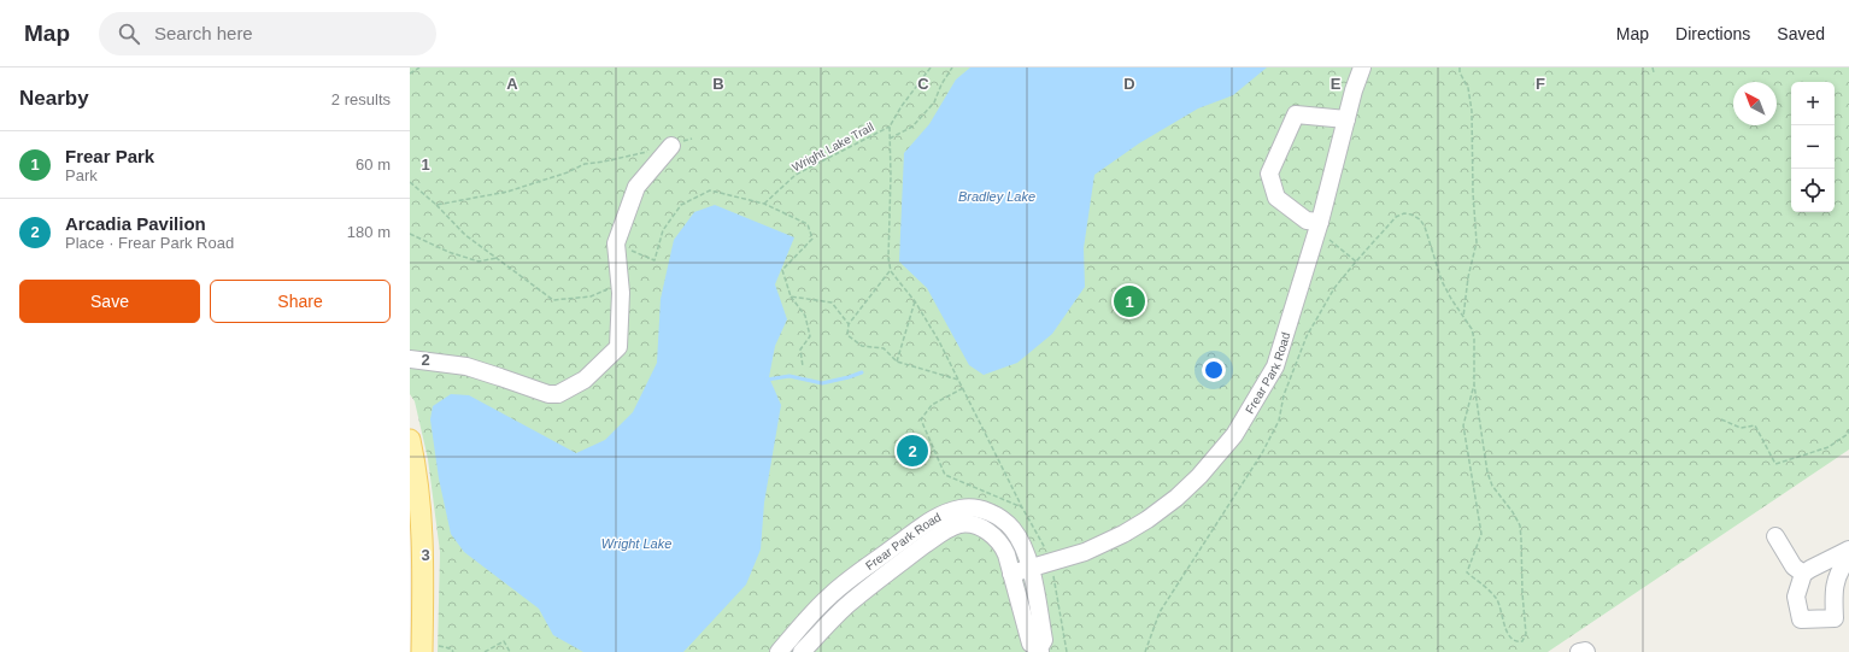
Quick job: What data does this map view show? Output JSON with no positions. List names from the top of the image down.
{
  "streets": {
    "street": ["Frear Park Road"],
    "path": ["Wright Lake Trail"]
  },
  "water": ["Bradley Lake", "Wright Lake"],
  "north": "top left",
  "page": {
    "header": "Map",
    "search": "Search here",
    "nav": ["Map", "Directions", "Saved"],
    "heading": ["Nearby", "2 results"],
    "map_buttons": ["+", "−"],
    "list": [
      {
        "mark": "1",
        "name": "Frear Park",
        "note": "Park",
        "value": "60 m"
      },
      {
        "mark": "2",
        "name": "Arcadia Pavilion",
        "note": "Place · Frear Park Road",
        "value": "180 m"
      }
    ],
    "buttons": ["Save", "Share"],
    "pins": ["1", "2"]
  },
  "grid": {
    "columns": [
      "A",
      "B",
      "C",
      "D",
      "E",
      "F"
    ],
    "rows": ["1", "2", "3"]
  }
}
